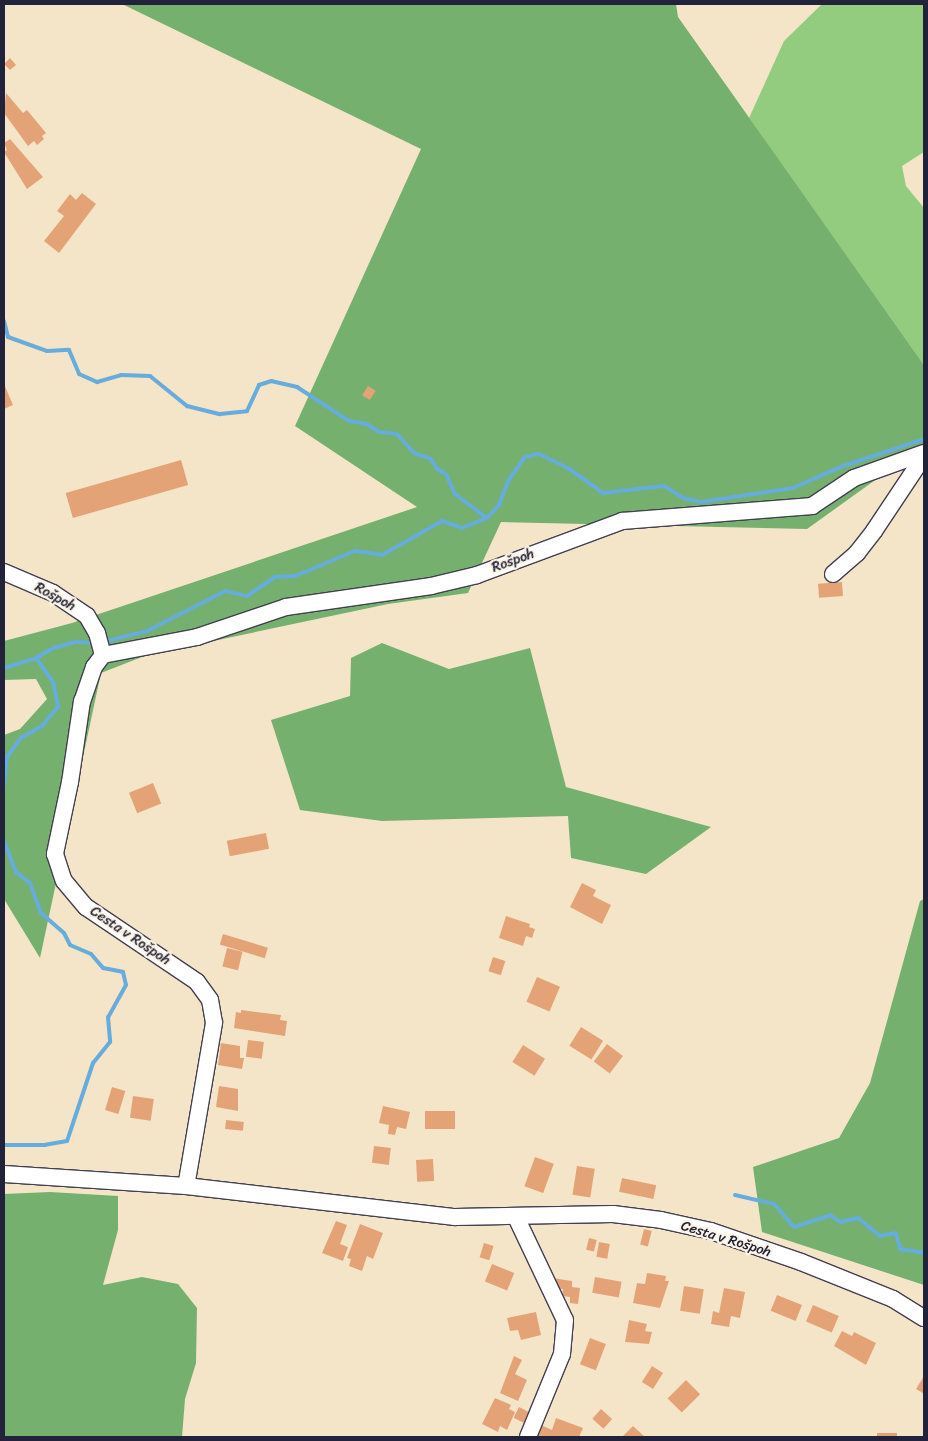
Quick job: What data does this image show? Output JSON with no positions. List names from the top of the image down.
{
  "streets": {
    "street": ["Rošpoh", "Cesta v Rošpoh"]
  },
  "crossings": [
    ["Rošpoh", "Cesta v Rošpoh"]
  ]
}
